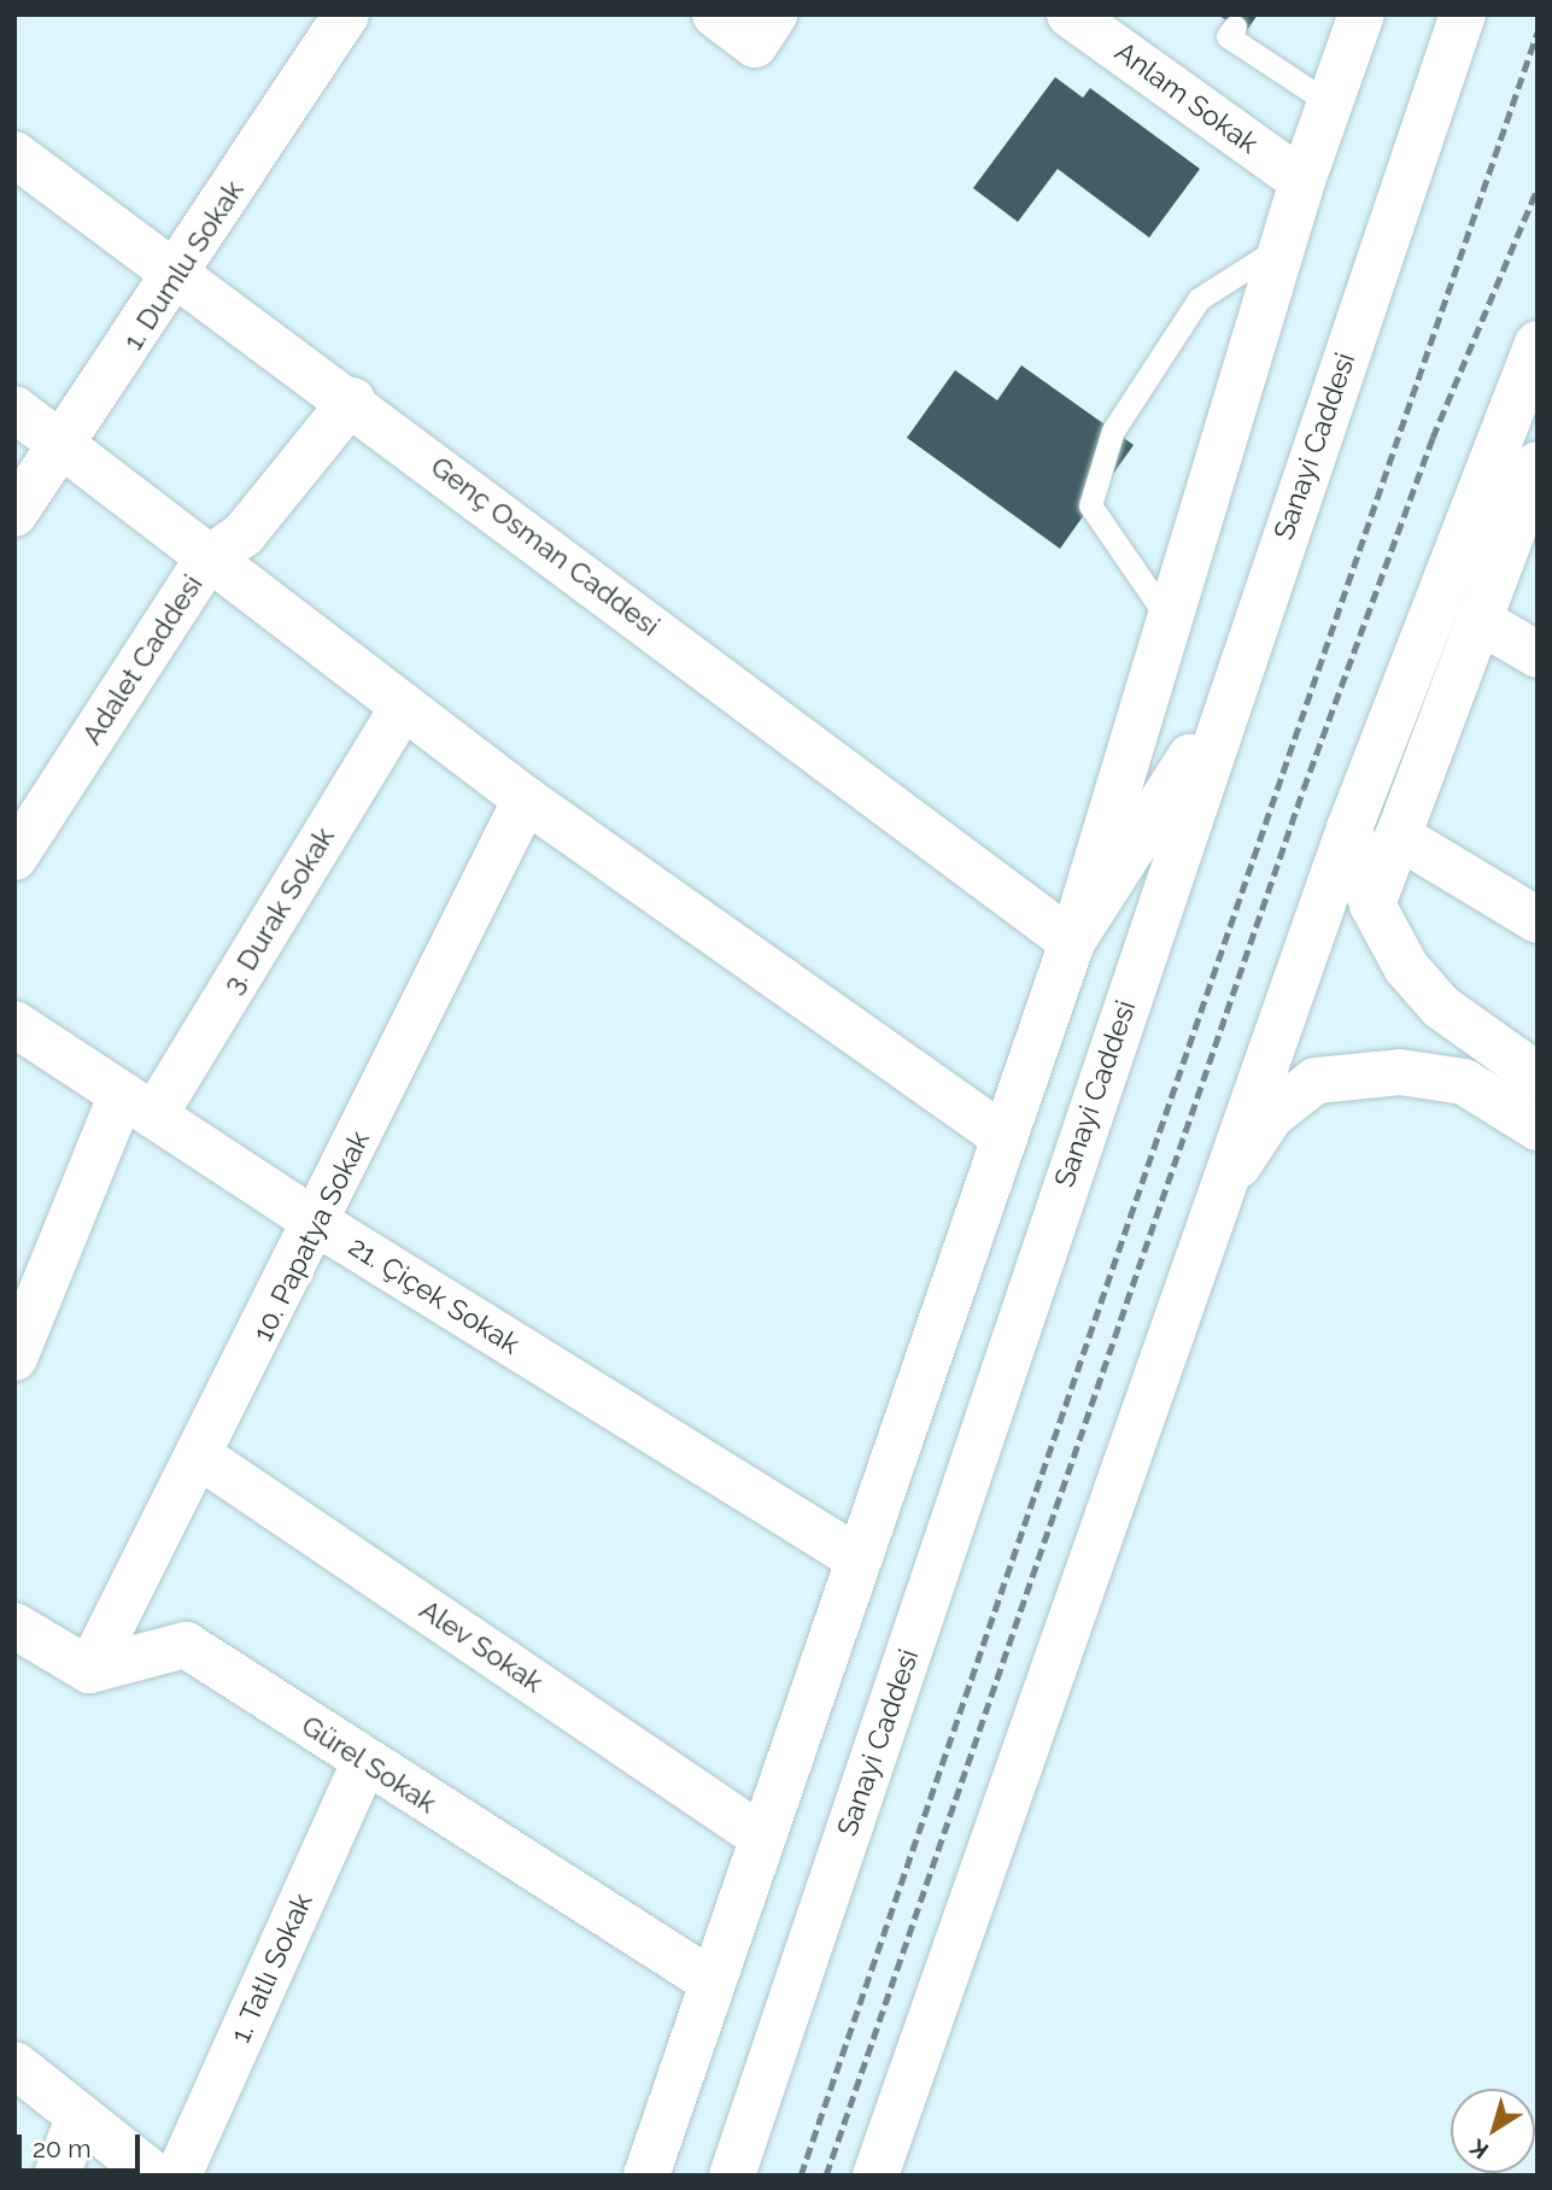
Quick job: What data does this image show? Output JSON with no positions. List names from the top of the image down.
{
  "streets": {
    "main road": [
      "Anlam Sokak",
      "1. Dumlu Sokak",
      "Sanayi Caddesi",
      "Genç Osman Caddesi",
      "Adalet Caddesi",
      "3. Durak Sokak",
      "10. Papatya Sokak",
      "21. Çiçek Sokak",
      "Alev Sokak",
      "Gürel Sokak",
      "1. Tatlı Sokak"
    ]
  },
  "crossings": [
    ["1. Dumlu Sokak", "Genç Osman Caddesi"],
    ["Genç Osman Caddesi", "Adalet Caddesi"],
    ["3. Durak Sokak", "21. Çiçek Sokak"],
    ["10. Papatya Sokak", "21. Çiçek Sokak"],
    ["10. Papatya Sokak", "Alev Sokak"],
    ["10. Papatya Sokak", "Gürel Sokak"],
    ["Gürel Sokak", "1. Tatlı Sokak"]
  ],
  "scale_bar": "20 m",
  "north": "bottom left"
}
